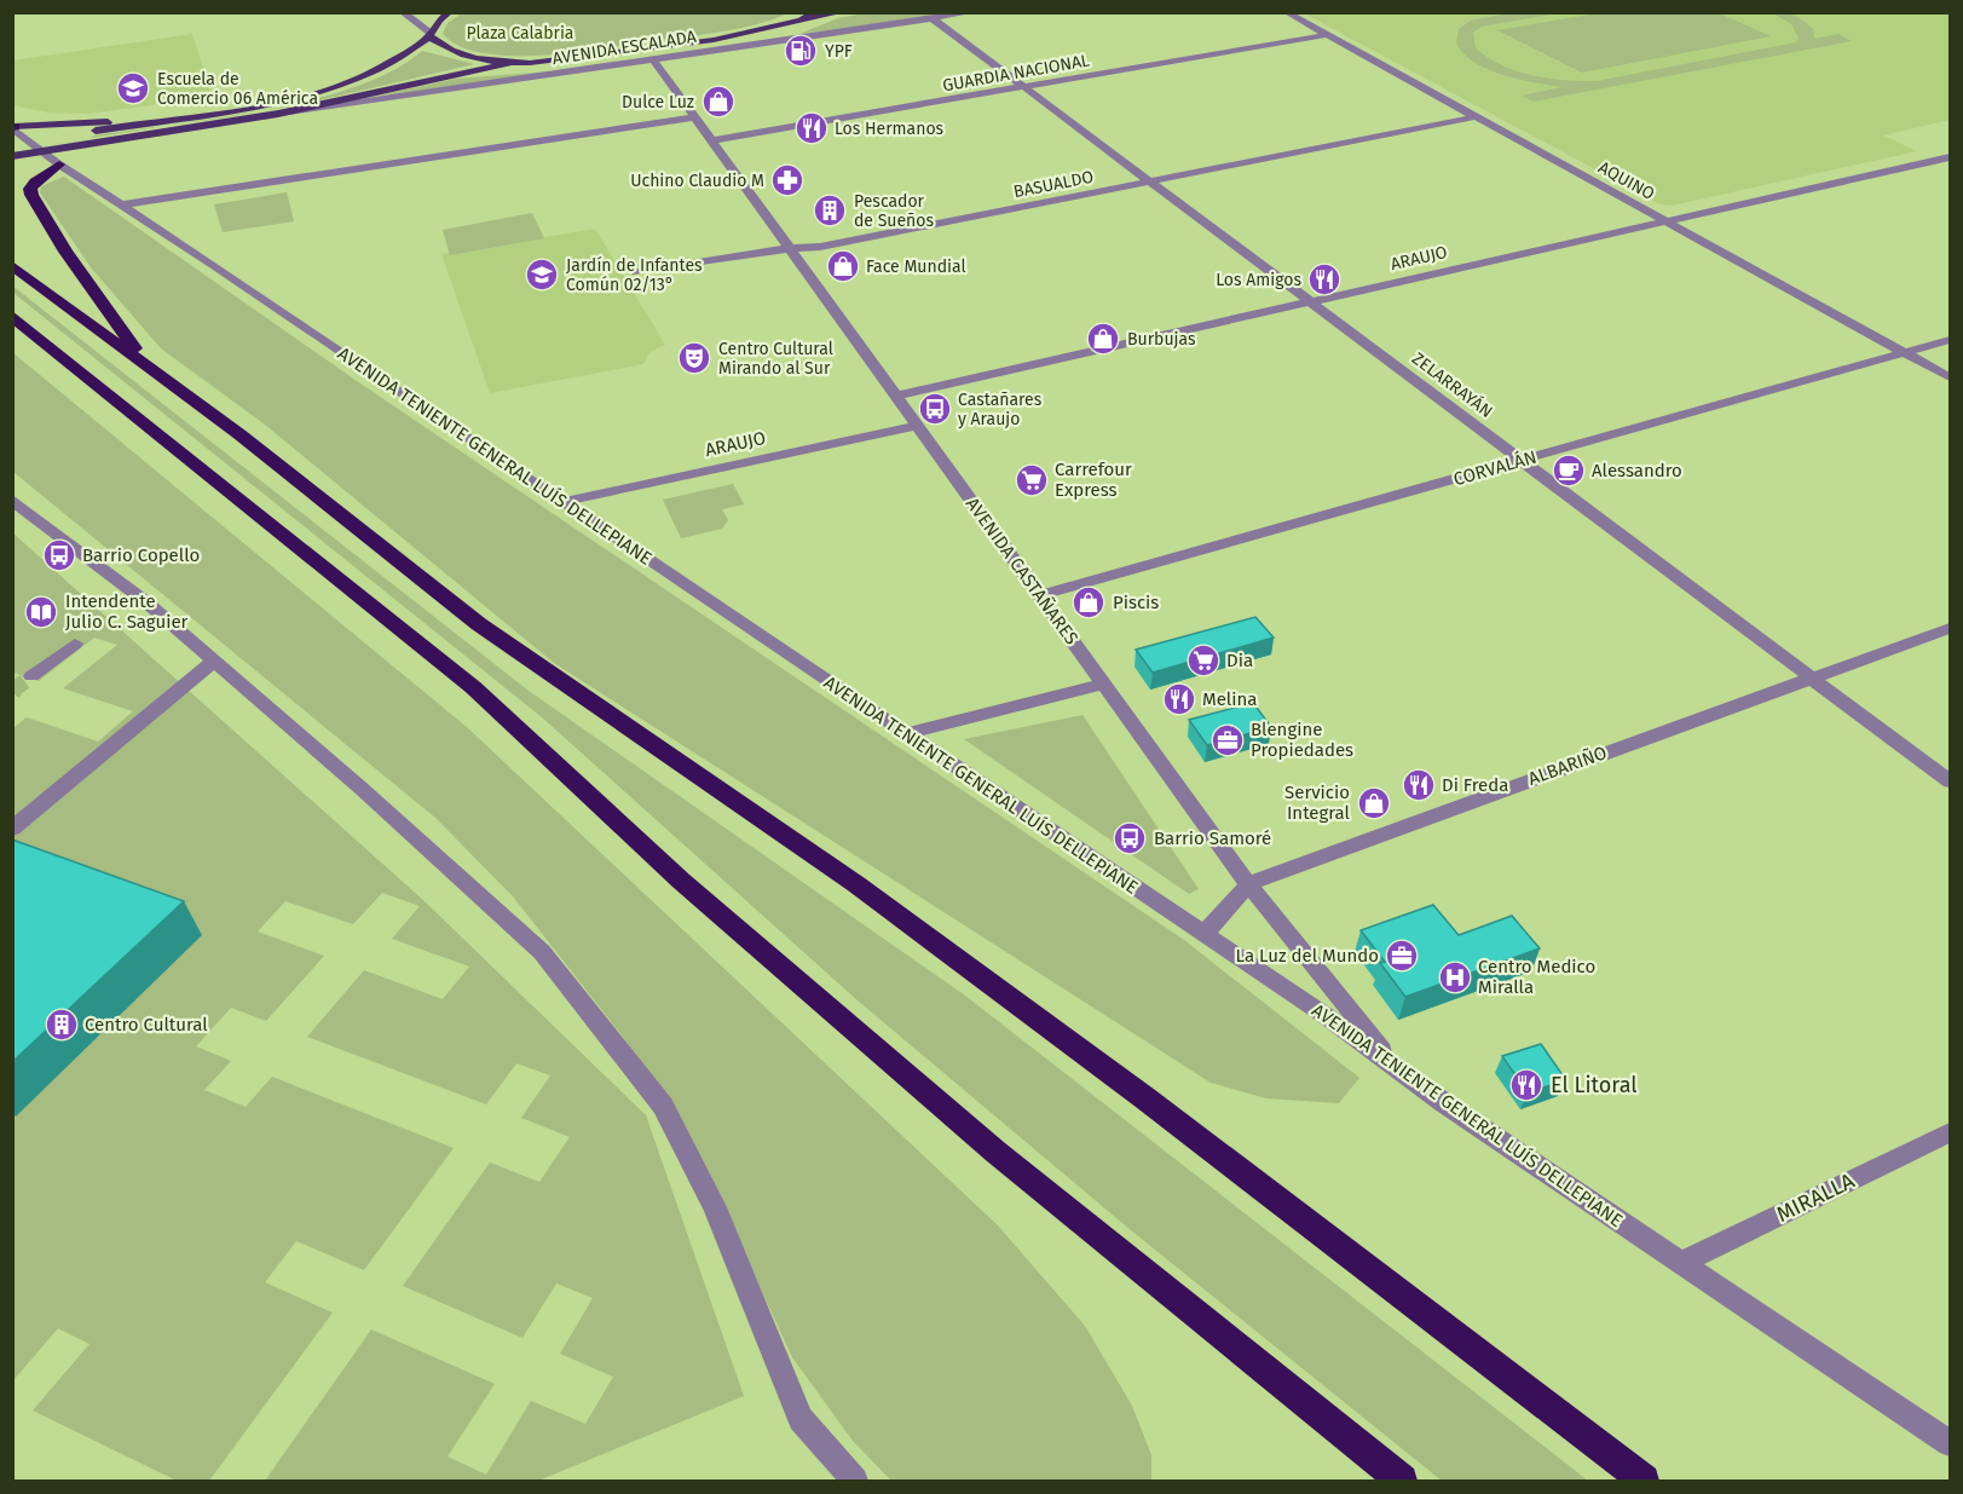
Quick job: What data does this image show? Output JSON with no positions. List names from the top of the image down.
{
  "streets": {
    "main road": ["AVENIDA ESCALADA"],
    "street": [
      "GUARDIA NACIONAL",
      "AQUINO",
      "BASUALDO",
      "ARAUJO",
      "ZELARRAYÁN",
      "AVENIDA TENIENTE GENERAL LUÍS DELLEPIANE",
      "CORVALÁN",
      "AVENIDA CASTAÑARES",
      "ALBARIÑO",
      "MIRALLA"
    ]
  },
  "crossings": [
    ["AVENIDA ESCALADA", "ZELARRAYÁN"],
    ["AVENIDA ESCALADA", "AVENIDA TENIENTE GENERAL LUÍS DELLEPIANE"],
    ["AVENIDA ESCALADA", "AVENIDA CASTAÑARES"],
    ["GUARDIA NACIONAL", "AQUINO"],
    ["GUARDIA NACIONAL", "ZELARRAYÁN"],
    ["GUARDIA NACIONAL", "AVENIDA CASTAÑARES"],
    ["AQUINO", "BASUALDO"],
    ["AQUINO", "ARAUJO"],
    ["AQUINO", "CORVALÁN"],
    ["BASUALDO", "ZELARRAYÁN"],
    ["BASUALDO", "AVENIDA CASTAÑARES"],
    ["ARAUJO", "ZELARRAYÁN"],
    ["ARAUJO", "AVENIDA TENIENTE GENERAL LUÍS DELLEPIANE"],
    ["ARAUJO", "AVENIDA CASTAÑARES"],
    ["ZELARRAYÁN", "CORVALÁN"],
    ["ZELARRAYÁN", "ALBARIÑO"],
    ["AVENIDA TENIENTE GENERAL LUÍS DELLEPIANE", "AVENIDA CASTAÑARES"],
    ["AVENIDA TENIENTE GENERAL LUÍS DELLEPIANE", "ALBARIÑO"],
    ["AVENIDA TENIENTE GENERAL LUÍS DELLEPIANE", "MIRALLA"],
    ["CORVALÁN", "AVENIDA CASTAÑARES"],
    ["AVENIDA CASTAÑARES", "ALBARIÑO"]
  ],
  "parks": ["Plaza Calabria"],
  "places": {
    "fuel station": ["YPF"],
    "school or university": ["Escuela de Comercio 06 América", "Jardín de Infantes Común 02/13°"],
    "shop": [
      "Dulce Luz",
      "Face Mundial",
      "Burbujas",
      "Piscis",
      "Servicio Integral"
    ],
    "restaurant": [
      "Los Hermanos",
      "Los Amigos",
      "Melina",
      "Di Freda",
      "El Litoral"
    ],
    "pharmacy": ["Uchino Claudio M"],
    "building": ["Pescador de Sueños", "Centro Cultural"],
    "theatre": ["Centro Cultural Mirando al Sur"],
    "bus stop": ["Castañares y Araujo", "Barrio Copello", "Barrio Samoré"],
    "cafe": ["Alessandro"],
    "supermarket": ["Carrefour Express", "Dia"],
    "library": ["Intendente Julio C. Saguier"],
    "office": ["Blengine Propiedades", "La Luz del Mundo"],
    "hospital": ["Centro Medico Miralla"]
  }
}
